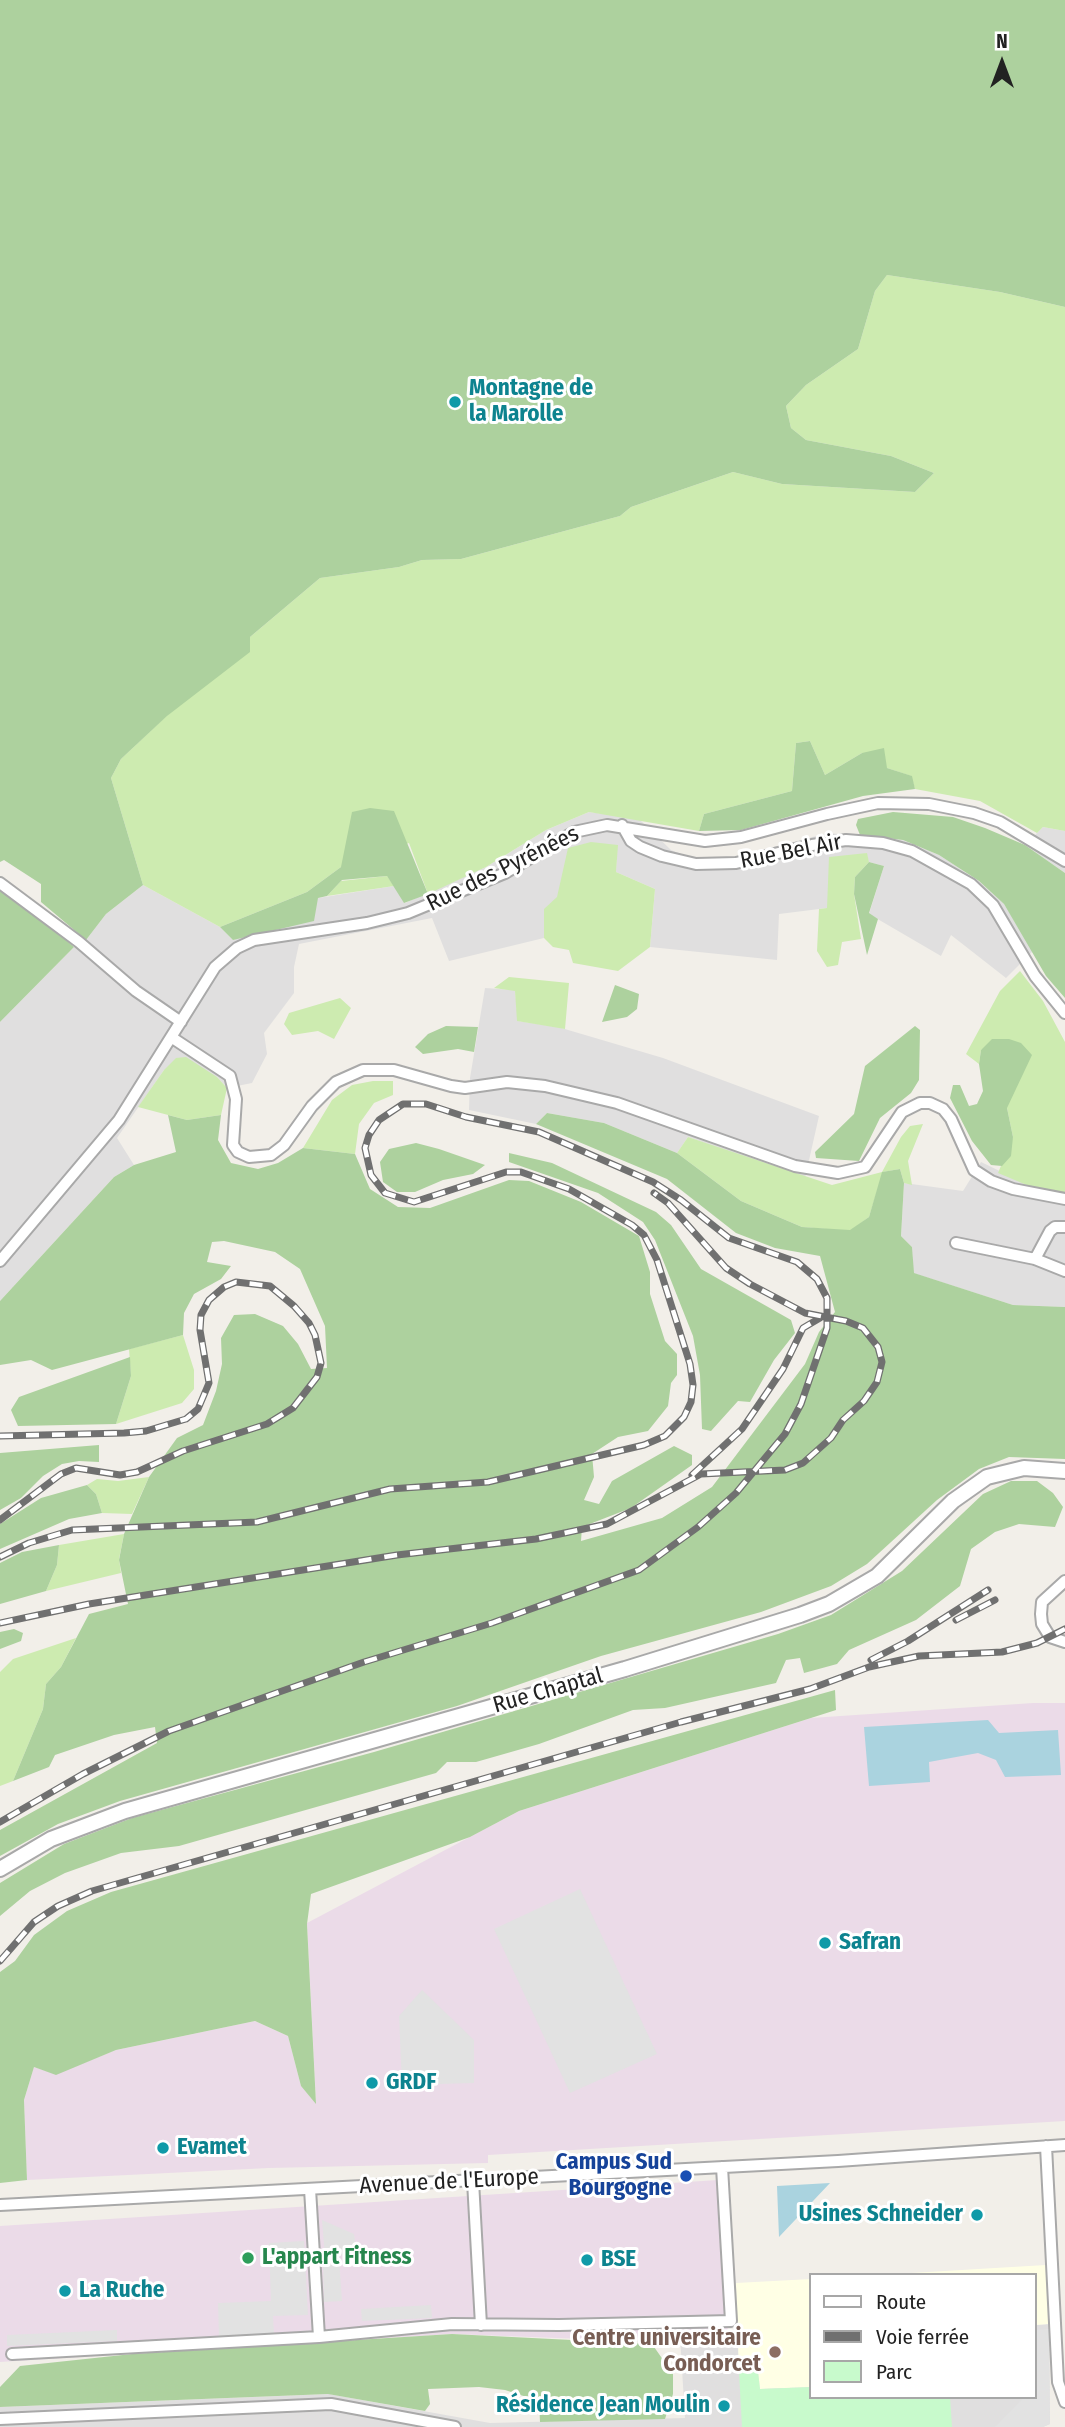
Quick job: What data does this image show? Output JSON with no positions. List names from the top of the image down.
{
  "streets": {
    "street": [
      "Rue Bel Air",
      "Rue des Pyrénées",
      "Rue Chaptal",
      "Avenue de l'Europe"
    ]
  },
  "crossings": [
    ["Rue Bel Air", "Rue des Pyrénées"]
  ],
  "places": [
    "Montagne de la Marolle",
    "Safran",
    "GRDF",
    "Evamet",
    "Campus Sud Bourgogne",
    "Usines Schneider",
    "L'appart Fitness",
    "BSE",
    "La Ruche",
    "Centre universitaire Condorcet",
    "Résidence Jean Moulin"
  ],
  "legend": ["Route", "Voie ferrée", "Parc"],
  "north": "top"
}
